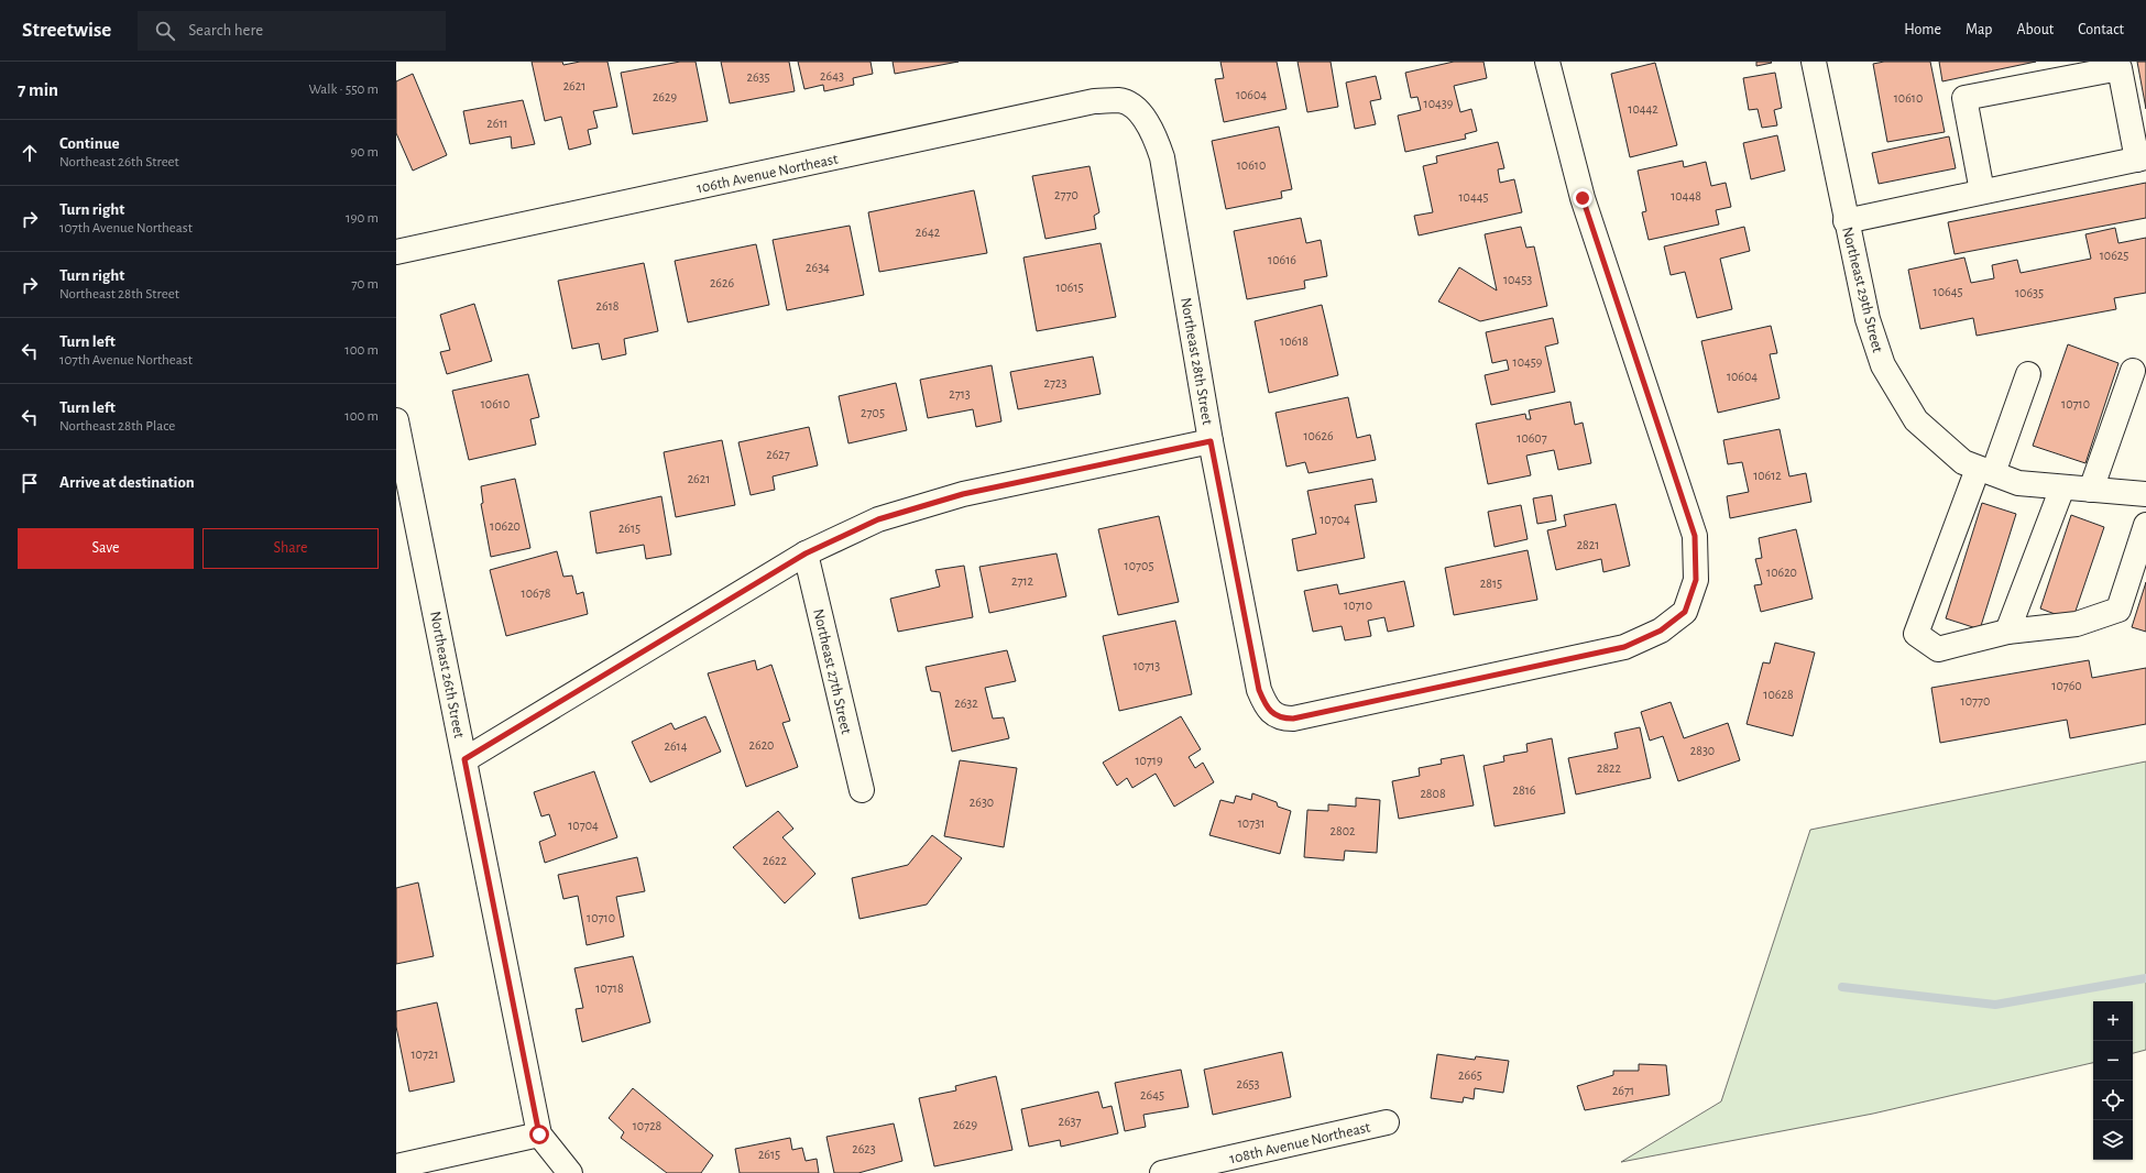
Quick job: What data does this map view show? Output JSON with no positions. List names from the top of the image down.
{
  "streets": {
    "street": [
      "106th Avenue Northeast",
      "Northeast 29th Street",
      "Northeast 28th Street",
      "Northeast 27th Street",
      "Northeast 26th Street",
      "108th Avenue Northeast"
    ]
  },
  "crossings": [
    ["106th Avenue Northeast", "Northeast 28th Street"]
  ],
  "house_numbers": [
    "2643",
    "2635",
    "2621",
    "10604",
    "2629",
    "10610",
    "10439",
    "10442",
    "2611",
    "10610",
    "2770",
    "10448",
    "10445",
    "2642",
    "10625",
    "10616",
    "2634",
    "10453",
    "2626",
    "10615",
    "10645",
    "10635",
    "2618",
    "10618",
    "10459",
    "10604",
    "2723",
    "2713",
    "10610",
    "10710",
    "2705",
    "10626",
    "10607",
    "2627",
    "10612",
    "2621",
    "10704",
    "10620",
    "2615",
    "2821",
    "10705",
    "10620",
    "2712",
    "2815",
    "10678",
    "10710",
    "10713",
    "10760",
    "10628",
    "10770",
    "2632",
    "2620",
    "2614",
    "2830",
    "10719",
    "2822",
    "2816",
    "2808",
    "2630",
    "10731",
    "10704",
    "2802",
    "2622",
    "10710",
    "10718",
    "10721",
    "2665",
    "2653",
    "2671",
    "2645",
    "2637",
    "2629",
    "10728",
    "2623",
    "2615"
  ],
  "page": {
    "header": "Streetwise",
    "search": "Search here",
    "nav": [
      "Home",
      "Map",
      "About",
      "Contact"
    ],
    "heading": ["7 min", "Walk · 550 m"],
    "list": [
      ["Continue", "Northeast 26th Street", "90 m"],
      ["Turn right", "107th Avenue Northeast", "190 m"],
      ["Turn right", "Northeast 28th Street", "70 m"],
      ["Turn left", "107th Avenue Northeast", "100 m"],
      ["Turn left", "Northeast 28th Place", "100 m"],
      "Arrive at destination"
    ],
    "buttons": ["Save", "Share"],
    "map_buttons": ["+", "−"]
  }
}
